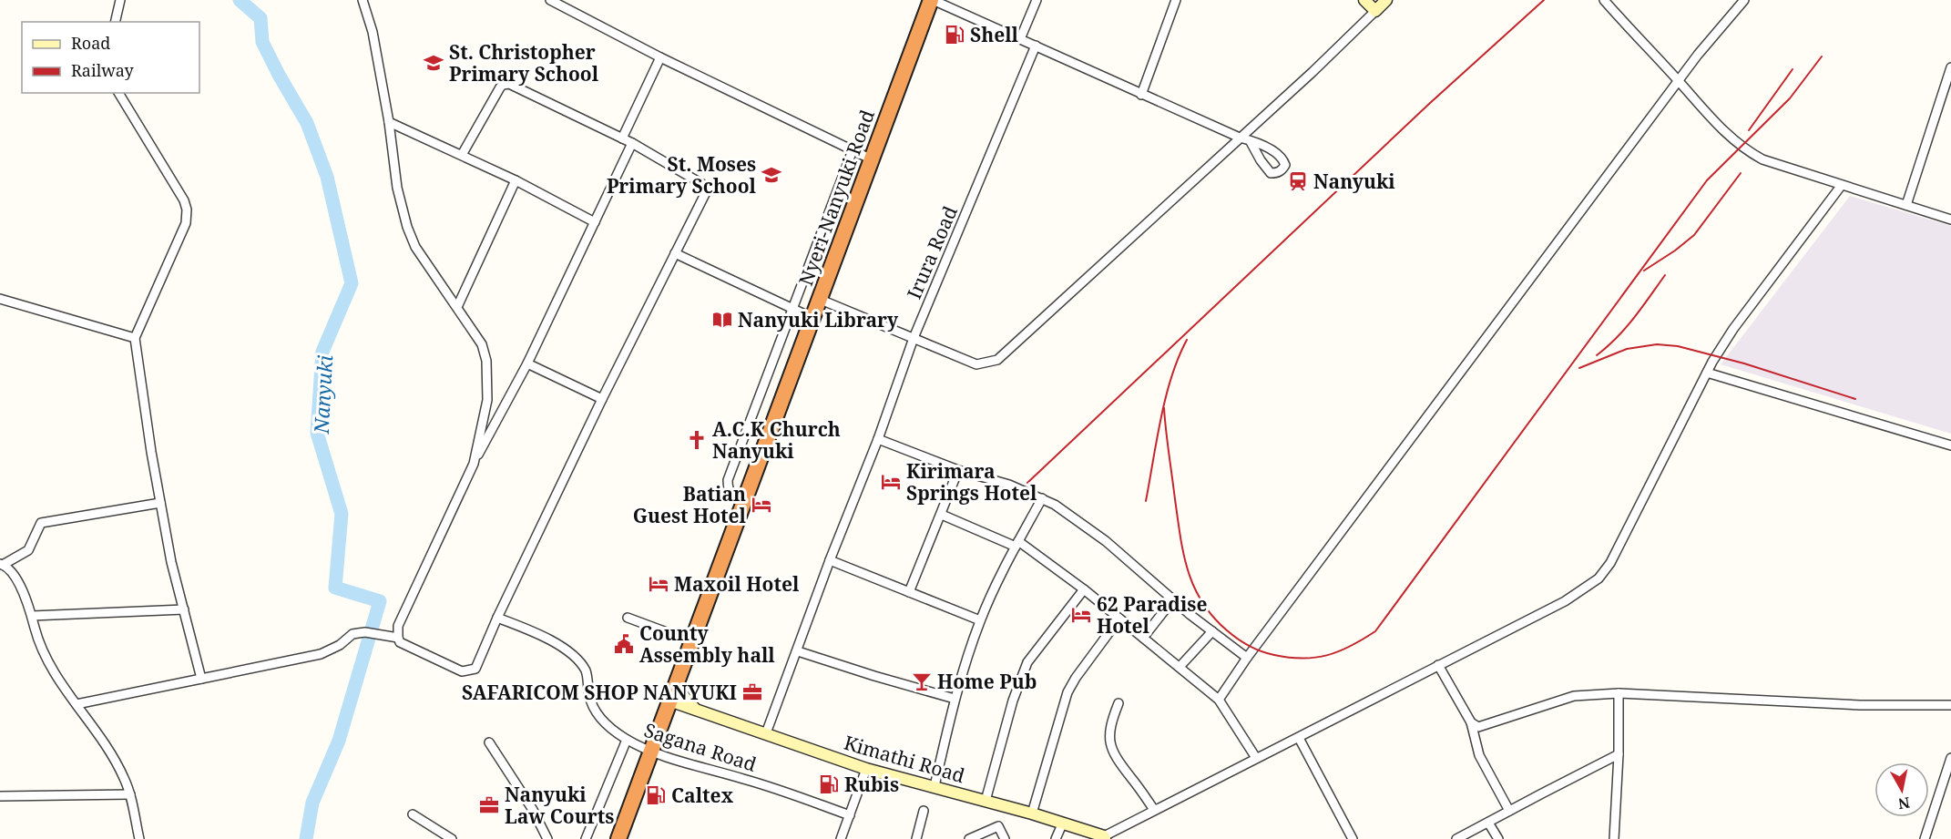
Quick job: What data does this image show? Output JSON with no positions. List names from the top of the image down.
{
  "streets": {
    "highway": ["Nyeri-Nanyuki Road"],
    "street": ["Irura Road", "Sagana Road", "Kimathi Road"]
  },
  "crossings": [
    ["Nyeri-Nanyuki Road", "Sagana Road"],
    ["Nyeri-Nanyuki Road", "Kimathi Road"],
    ["Irura Road", "Kimathi Road"]
  ],
  "water": ["Nanyuki"],
  "places": {
    "fuel station": ["Shell", "Rubis", "Caltex"],
    "school or university": ["St. Christopher Primary School", "St. Moses Primary School"],
    "station": ["Nanyuki"],
    "library": ["Nanyuki Library"],
    "church": ["A.C.K Church Nanyuki"],
    "hotel": [
      "Kirimara Springs Hotel",
      "Batian Guest Hotel",
      "Maxoil Hotel",
      "62 Paradise Hotel"
    ],
    "public building": ["County Assembly hall"],
    "bar": ["Home Pub"],
    "office": ["SAFARICOM SHOP NANYUKI", "Nanyuki Law Courts"]
  },
  "legend": ["Road", "Railway"],
  "north": "bottom"
}
